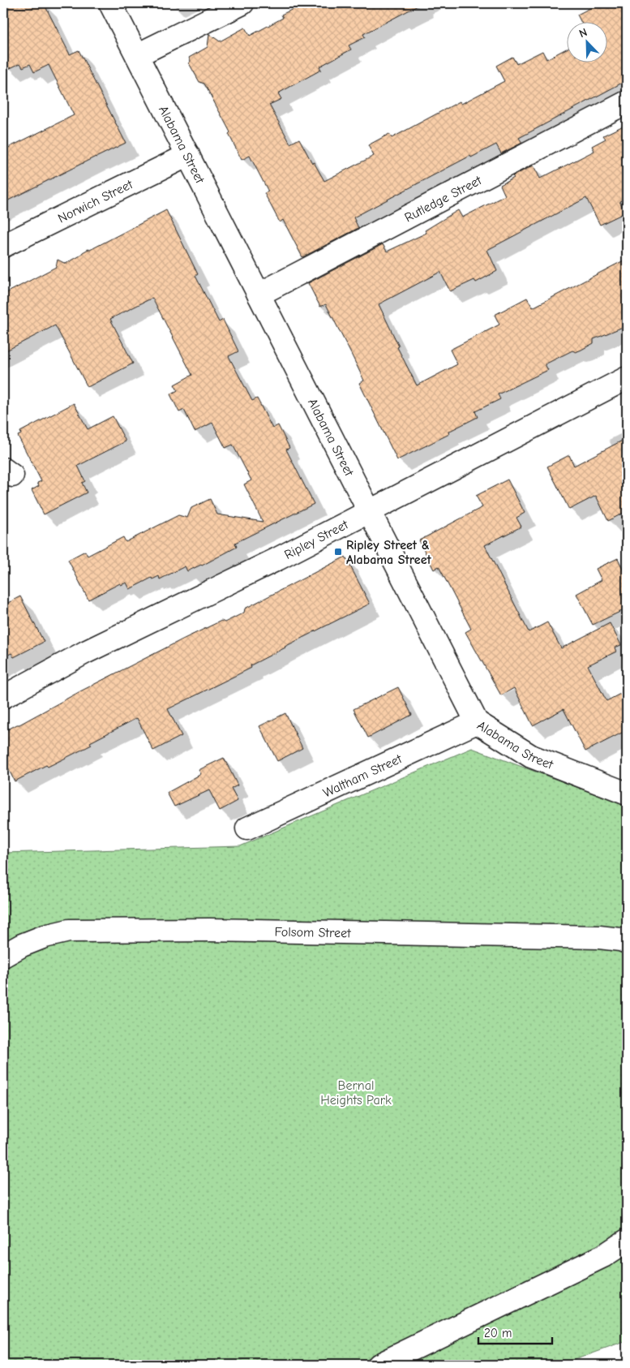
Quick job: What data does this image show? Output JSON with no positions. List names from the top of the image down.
{
  "streets": {
    "street": [
      "Alabama Street",
      "Rutledge Street",
      "Norwich Street",
      "Ripley Street",
      "Waltham Street",
      "Folsom Street"
    ]
  },
  "crossings": [
    ["Alabama Street", "Rutledge Street"],
    ["Alabama Street", "Norwich Street"],
    ["Alabama Street", "Ripley Street"],
    ["Alabama Street", "Waltham Street"]
  ],
  "parks": ["Bernal Heights Park"],
  "places": {
    "transit": ["Ripley Street & Alabama Street"]
  },
  "scale_bar": "20 m",
  "north": "top left"
}
